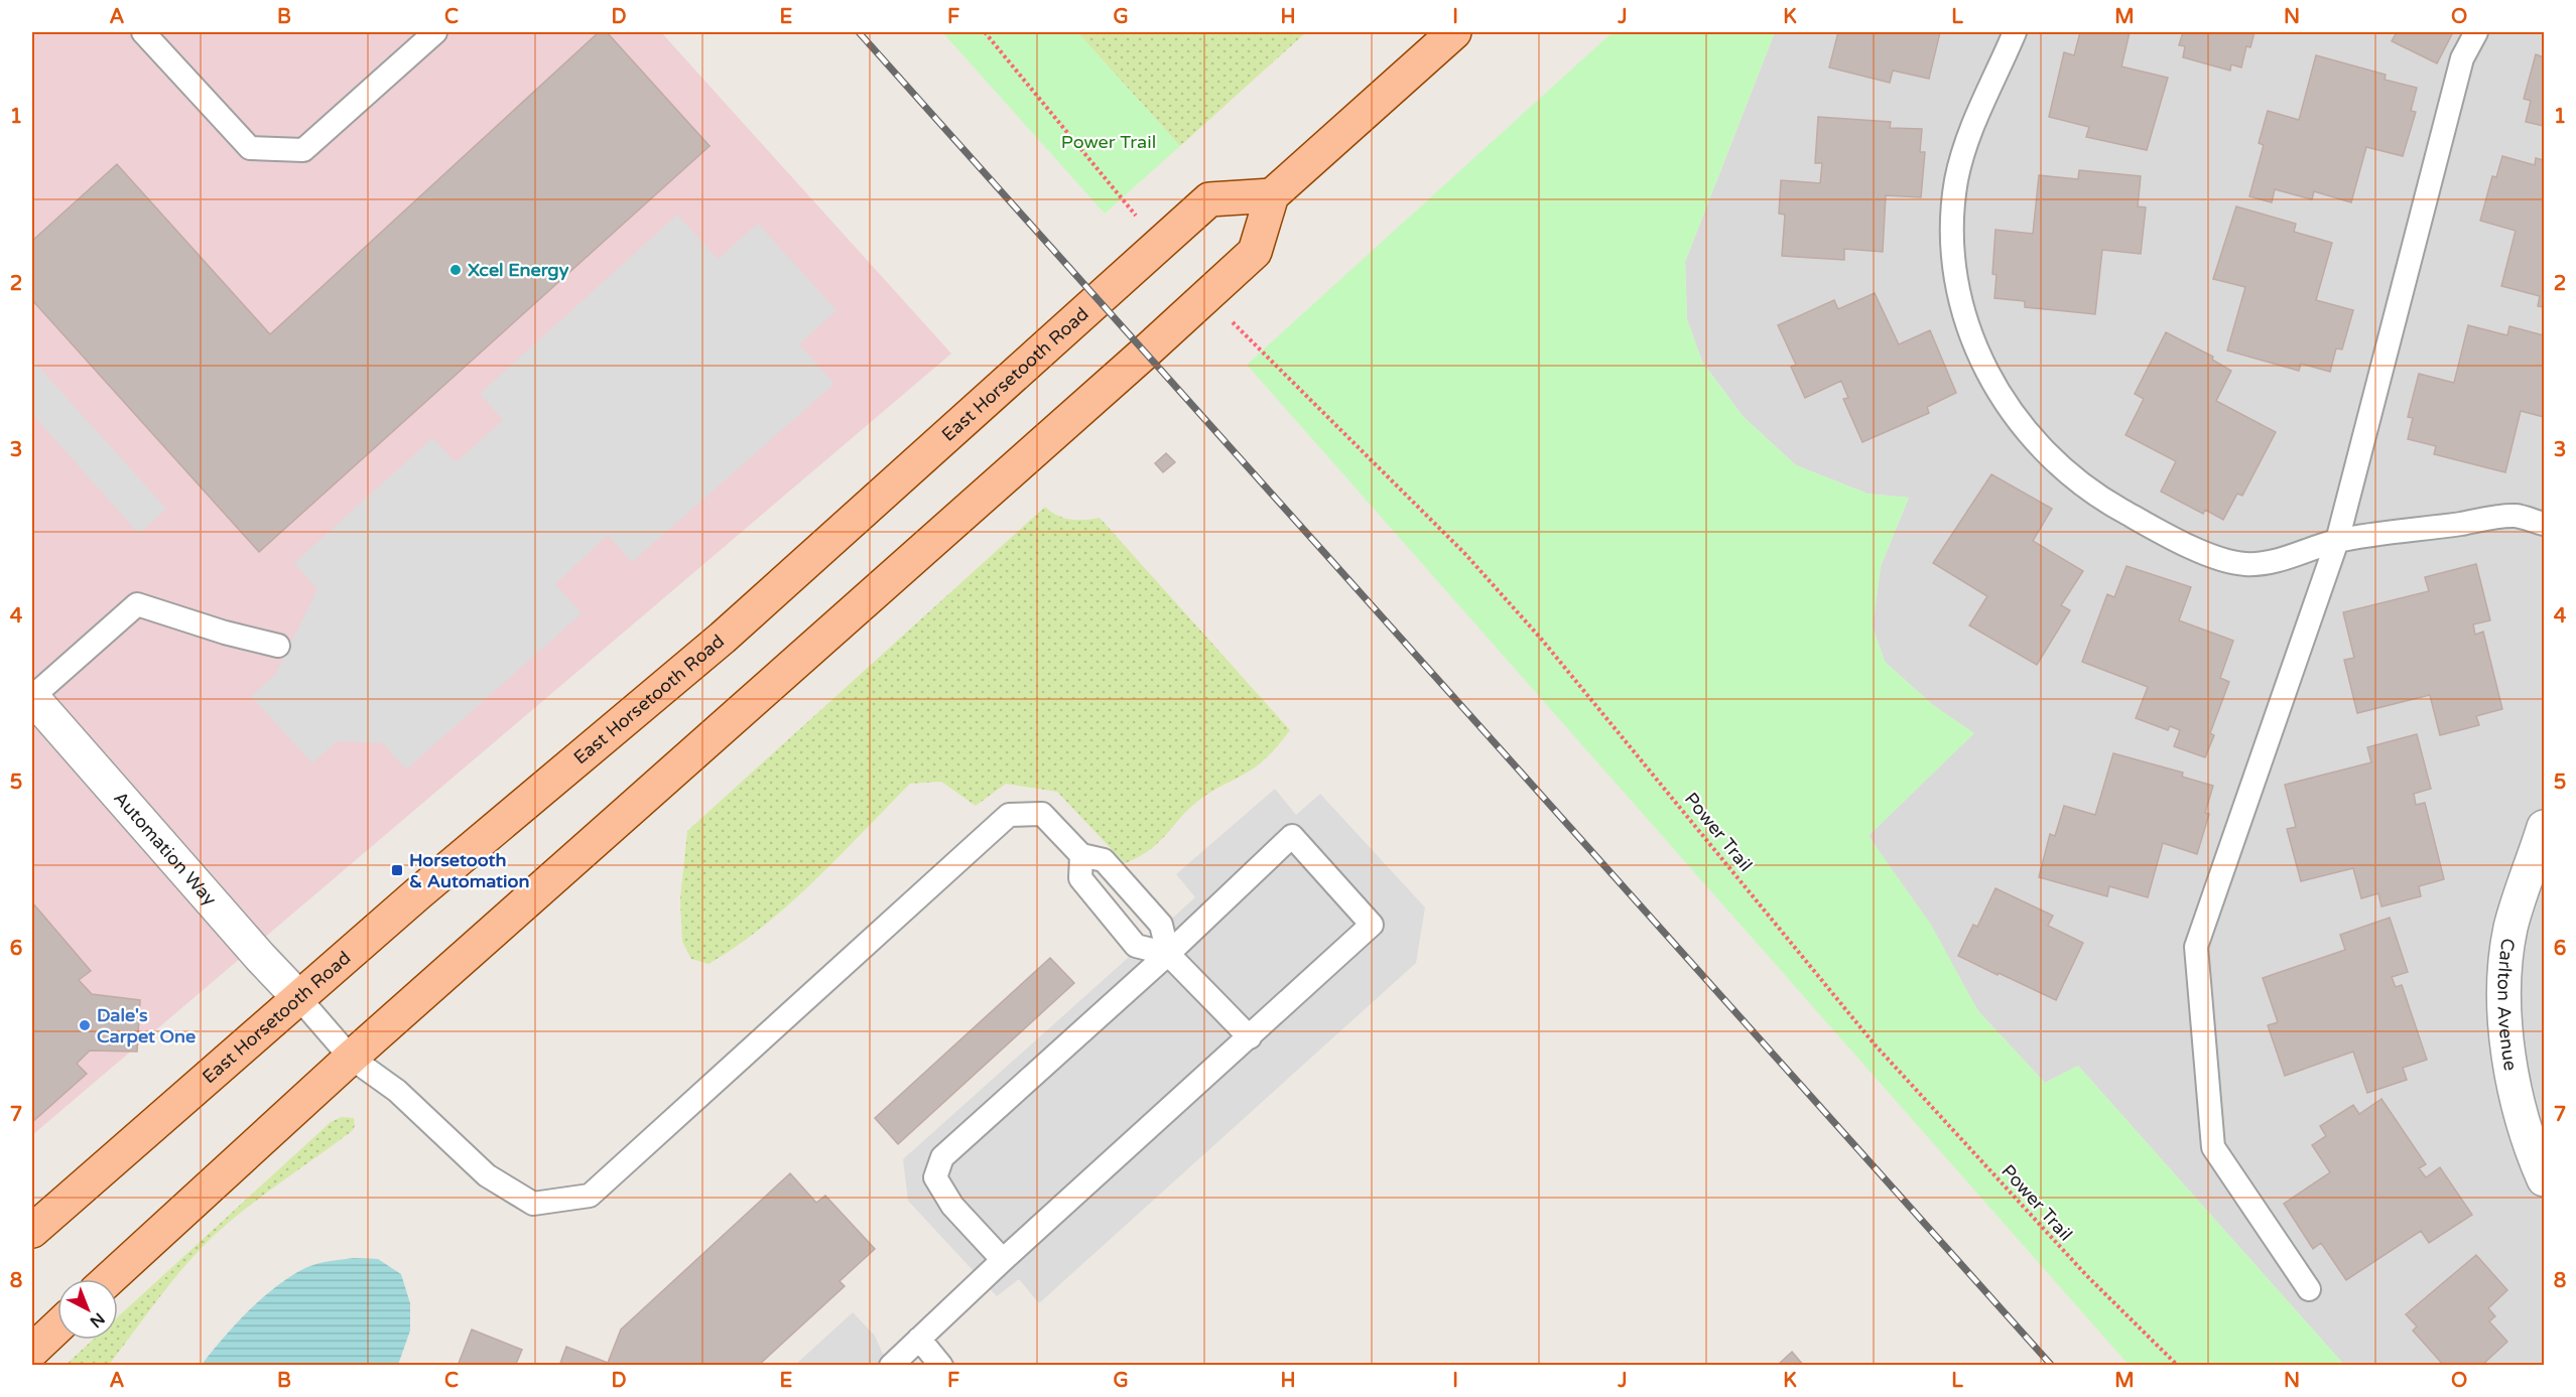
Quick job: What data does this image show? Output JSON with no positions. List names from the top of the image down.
{
  "streets": {
    "main road": ["East Horsetooth Road"],
    "street": ["Automation Way", "Carlton Avenue"],
    "path": ["Power Trail"]
  },
  "crossings": [
    ["East Horsetooth Road", "Automation Way"]
  ],
  "parks": ["Power Trail"],
  "places": {
    "other": ["Xcel Energy", "Dale's Carpet One"],
    "transit": ["Horsetooth & Automation"]
  },
  "north": "bottom right",
  "grid": {
    "columns": [
      "A",
      "B",
      "C",
      "D",
      "E",
      "F",
      "G",
      "H",
      "I",
      "J",
      "K",
      "L",
      "M",
      "N",
      "O"
    ],
    "rows": [
      "1",
      "2",
      "3",
      "4",
      "5",
      "6",
      "7",
      "8"
    ]
  }
}
